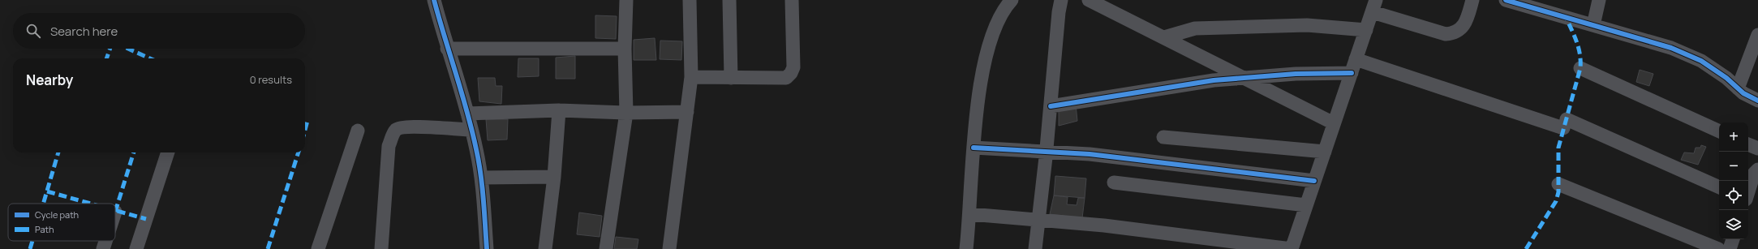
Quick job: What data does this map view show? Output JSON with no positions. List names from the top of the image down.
{
  "legend": ["Cycle path", "Path"],
  "page": {
    "search": "Search here",
    "heading": ["Nearby", "0 results"],
    "map_buttons": ["+", "−"]
  }
}
